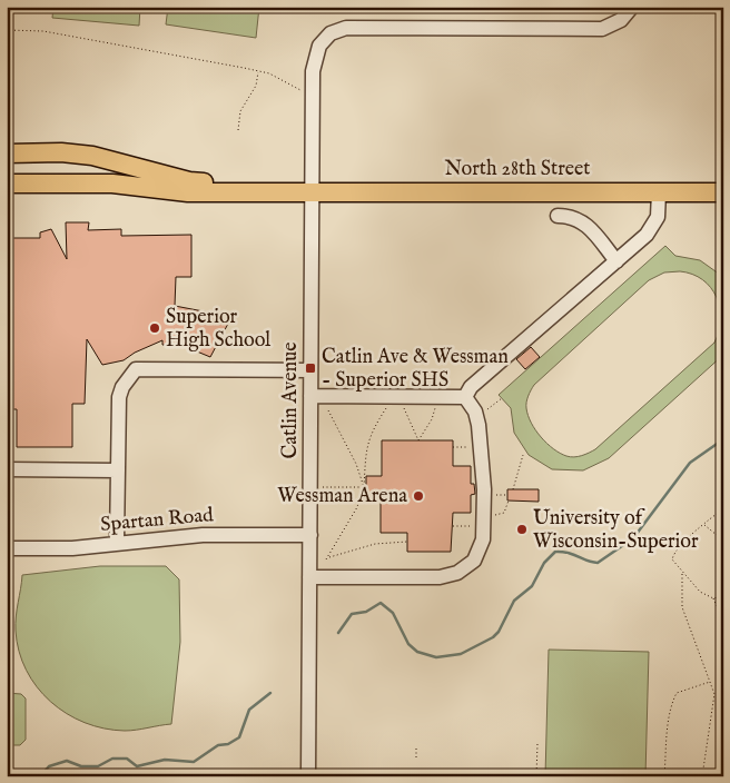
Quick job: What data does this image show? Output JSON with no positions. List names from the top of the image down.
{
  "streets": {
    "main road": ["North 28th Street"],
    "street": ["Catlin Avenue", "Spartan Road"]
  },
  "crossings": [
    ["North 28th Street", "Catlin Avenue"],
    ["Catlin Avenue", "Spartan Road"]
  ],
  "places": {
    "other": ["Superior High School", "Wessman Arena", "University of Wisconsin-Superior"],
    "transit": ["Catlin Ave & Wessman - Superior SHS"]
  }
}
